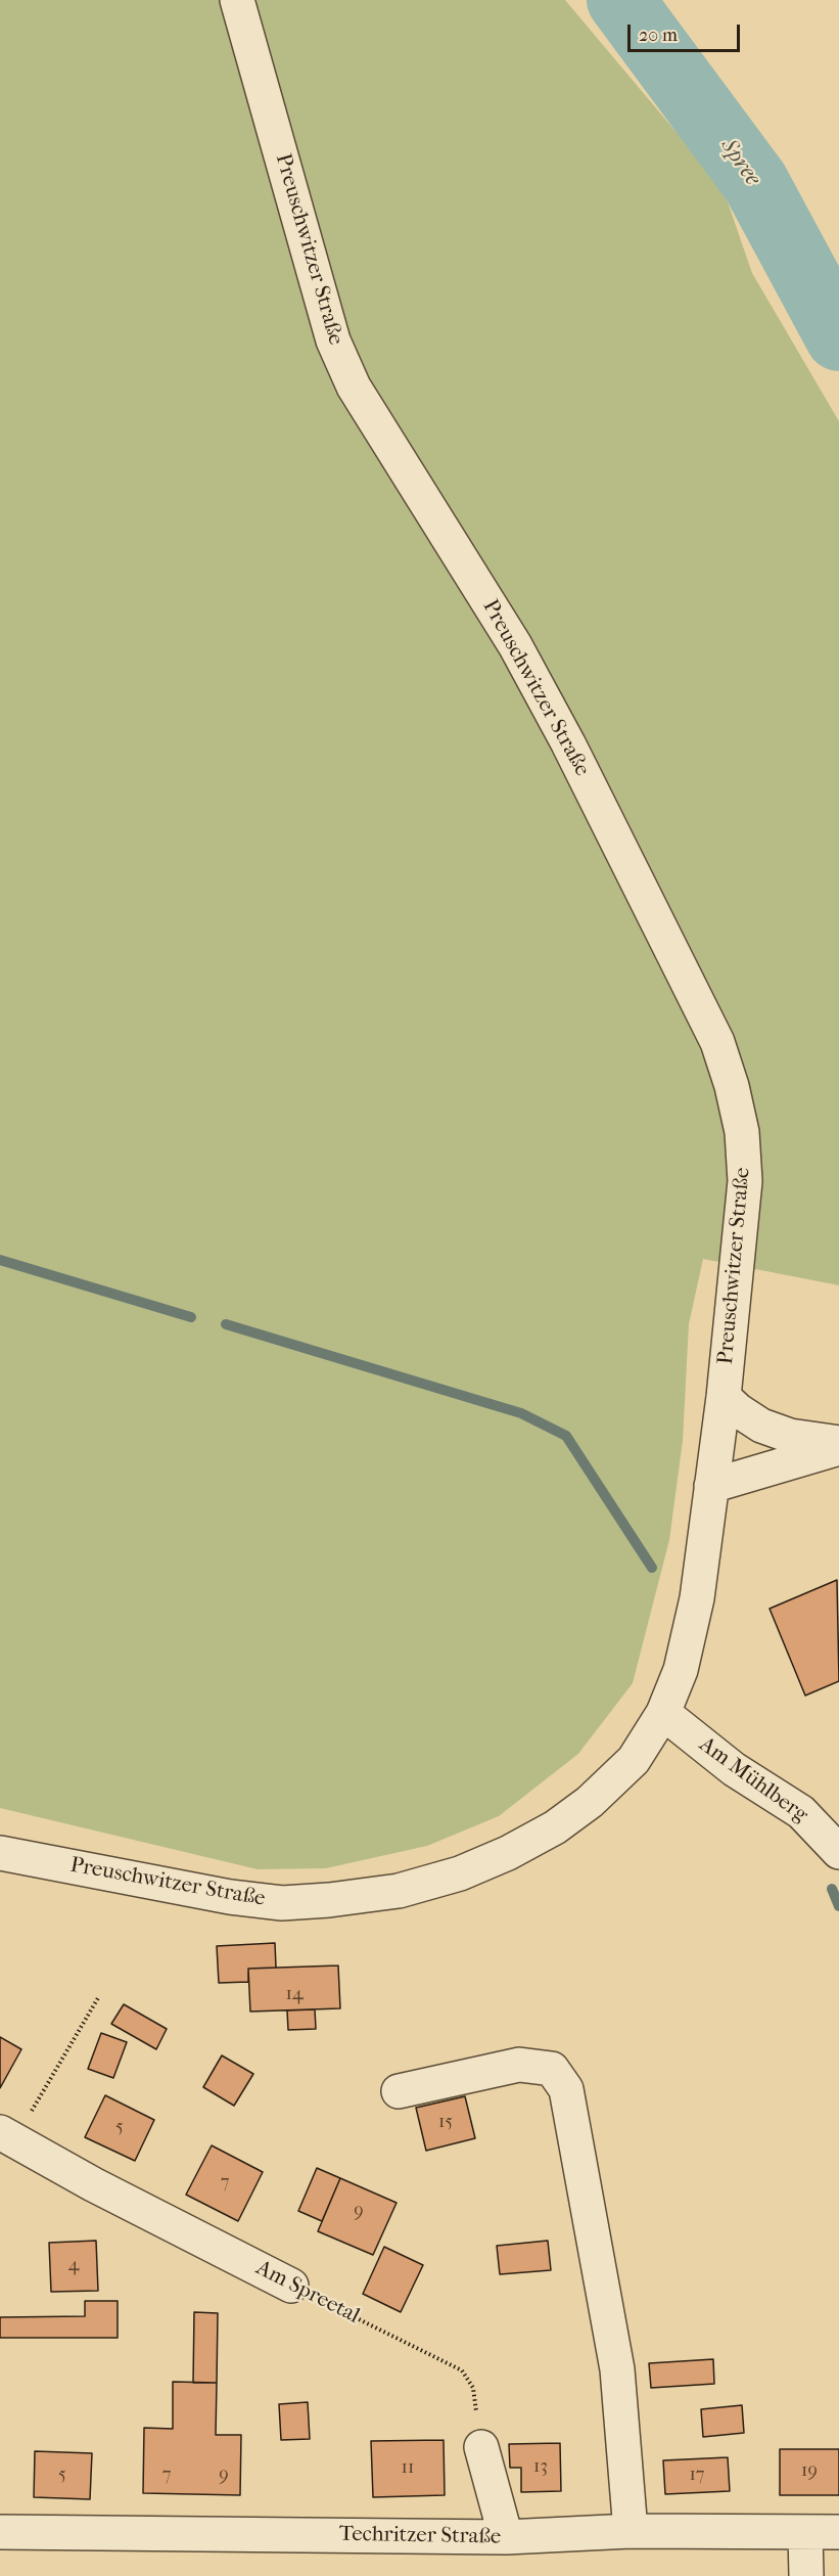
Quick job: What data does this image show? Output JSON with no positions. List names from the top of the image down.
{
  "streets": {
    "street": [
      "Preuschwitzer Straße",
      "Am Mühlberg",
      "Am Spreetal",
      "Techritzer Straße"
    ]
  },
  "crossings": [
    ["Preuschwitzer Straße", "Am Mühlberg"]
  ],
  "water": ["Spree"],
  "house_numbers": [
    "14",
    "15",
    "5",
    "7",
    "9",
    "4",
    "13",
    "11",
    "19",
    "5",
    "7",
    "9",
    "17"
  ],
  "scale_bar": "20 m"
}
